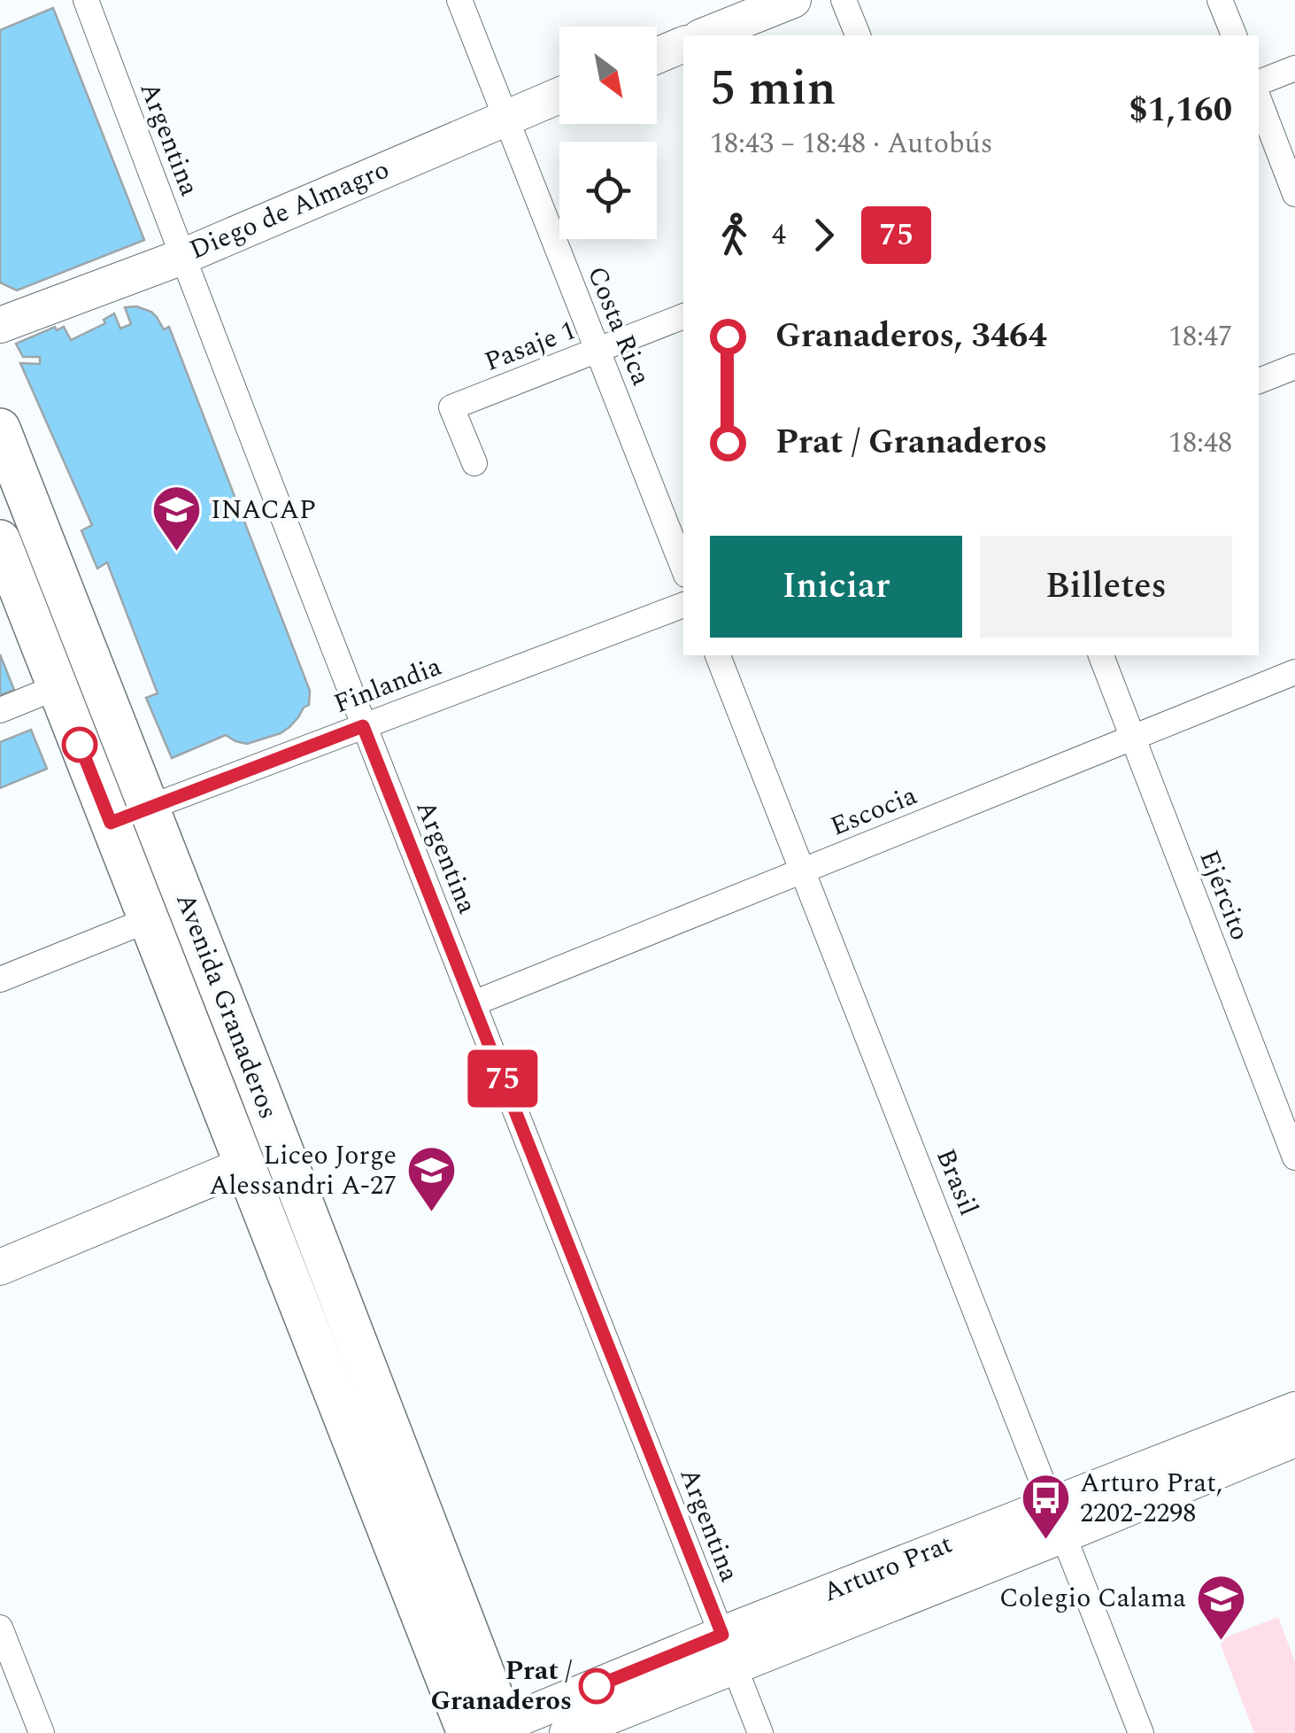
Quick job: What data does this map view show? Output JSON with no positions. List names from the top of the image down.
{
  "streets": {
    "main road": ["Diego de Almagro", "Avenida Granaderos", "Arturo Prat"],
    "street": [
      "Argentina",
      "Costa Rica",
      "Pasaje 1",
      "Finlandia",
      "Escocia",
      "Ejército",
      "Brasil"
    ]
  },
  "crossings": [
    ["Argentina", "Diego de Almagro"],
    ["Argentina", "Finlandia"],
    ["Argentina", "Escocia"],
    ["Argentina", "Arturo Prat"],
    ["Diego de Almagro", "Costa Rica"],
    ["Costa Rica", "Pasaje 1"],
    ["Finlandia", "Avenida Granaderos"],
    ["Escocia", "Ejército"],
    ["Escocia", "Brasil"],
    ["Avenida Granaderos", "Arturo Prat"],
    ["Brasil", "Arturo Prat"]
  ],
  "places": {
    "school or university": ["INACAP", "Liceo Jorge Alessandri A-27", "Colegio Calama"],
    "bus stop": ["Arturo Prat, 2202-2298"],
    "other": ["Prat / Granaderos"]
  },
  "lines": ["bus line 75"],
  "north": "bottom right",
  "page": {
    "on_map": "75",
    "heading": ["5 min", "18:43 – 18:48 · Autobús", "$1,160"],
    "legs": ["4", "75"],
    "list": [
      {
        "name": "Granaderos, 3464",
        "value": "18:47"
      },
      {
        "name": "Prat / Granaderos",
        "value": "18:48"
      }
    ],
    "buttons": ["Iniciar", "Billetes"]
  }
}
